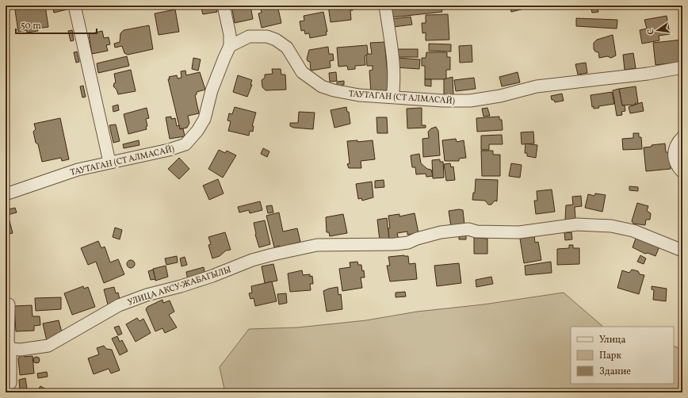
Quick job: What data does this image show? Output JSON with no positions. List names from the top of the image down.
{
  "streets": {
    "street": ["ТАУТАГАН (СТ АЛМАСАЙ)", "УЛИЦА АКСУ-ЖАБАГЫЛЫ"]
  },
  "legend": ["Улица", "Парк", "Здание"],
  "scale_bar": "50 m",
  "north": "left"
}
